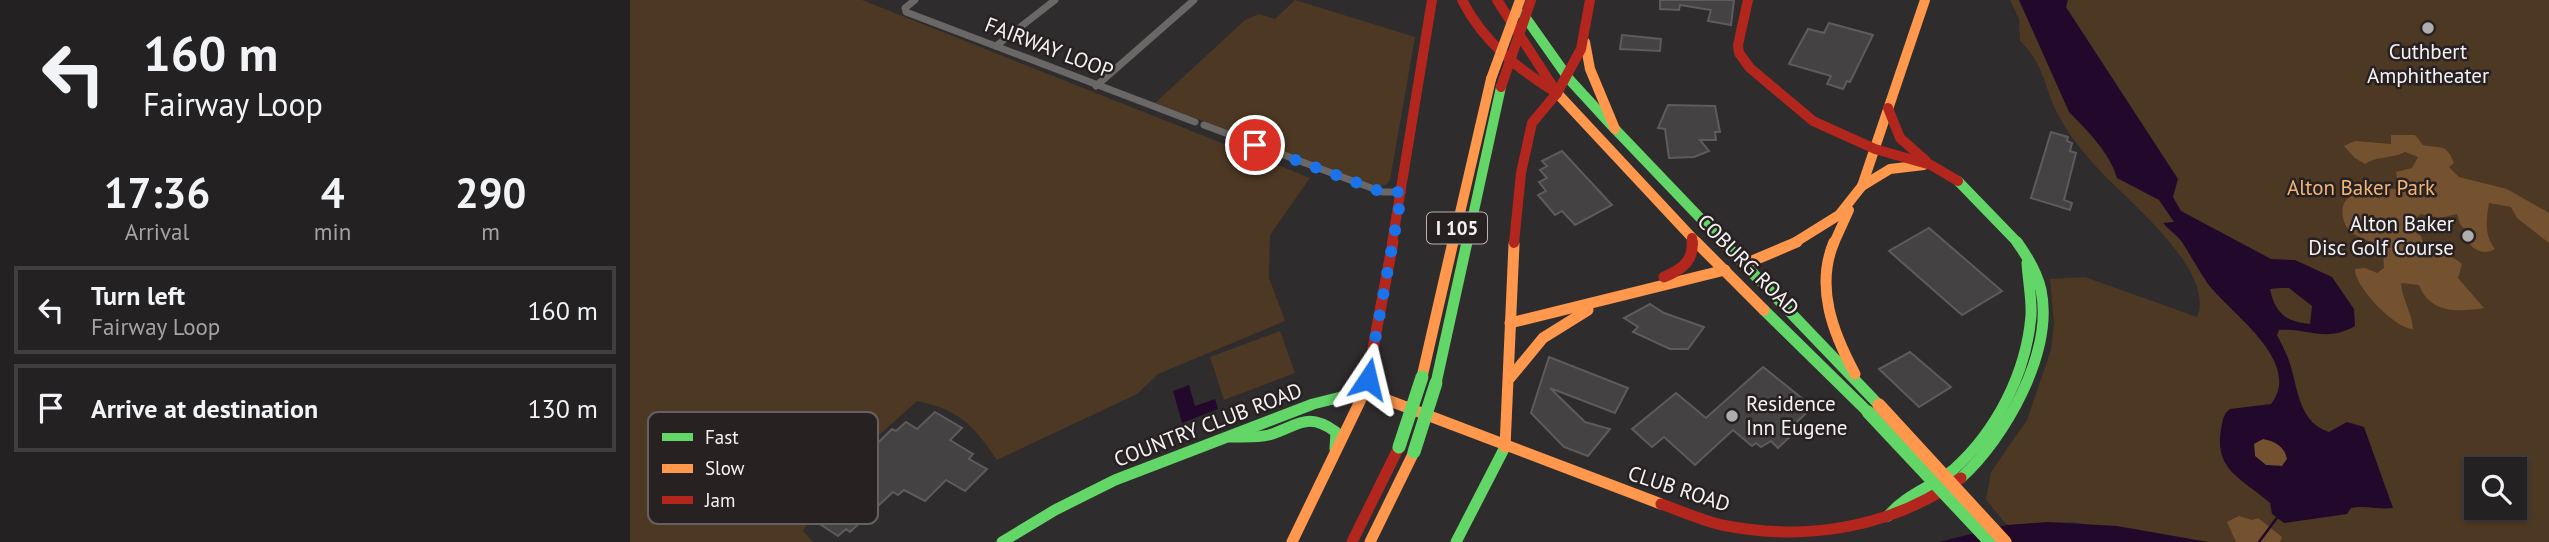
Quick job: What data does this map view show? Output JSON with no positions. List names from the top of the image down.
{
  "streets": {
    "main road": [
      "I 105",
      "COBURG ROAD",
      "COUNTRY CLUB ROAD",
      "CLUB ROAD"
    ],
    "street": ["FAIRWAY LOOP"]
  },
  "parks": ["Alton Baker Park"],
  "places": ["Cuthbert Amphitheater", "Alton Baker Disc Golf Course", "Residence Inn Eugene"],
  "legend": ["Fast", "Slow", "Jam"],
  "page": {
    "turn": ["160 m", "Fairway Loop"],
    "eta": [
      "17:36",
      "Arrival",
      "4",
      "min",
      "290",
      "m"
    ],
    "list": [
      {
        "name": "Turn left",
        "note": "Fairway Loop",
        "value": "160 m"
      },
      {
        "name": "Arrive at destination",
        "value": "130 m"
      }
    ]
  }
}
